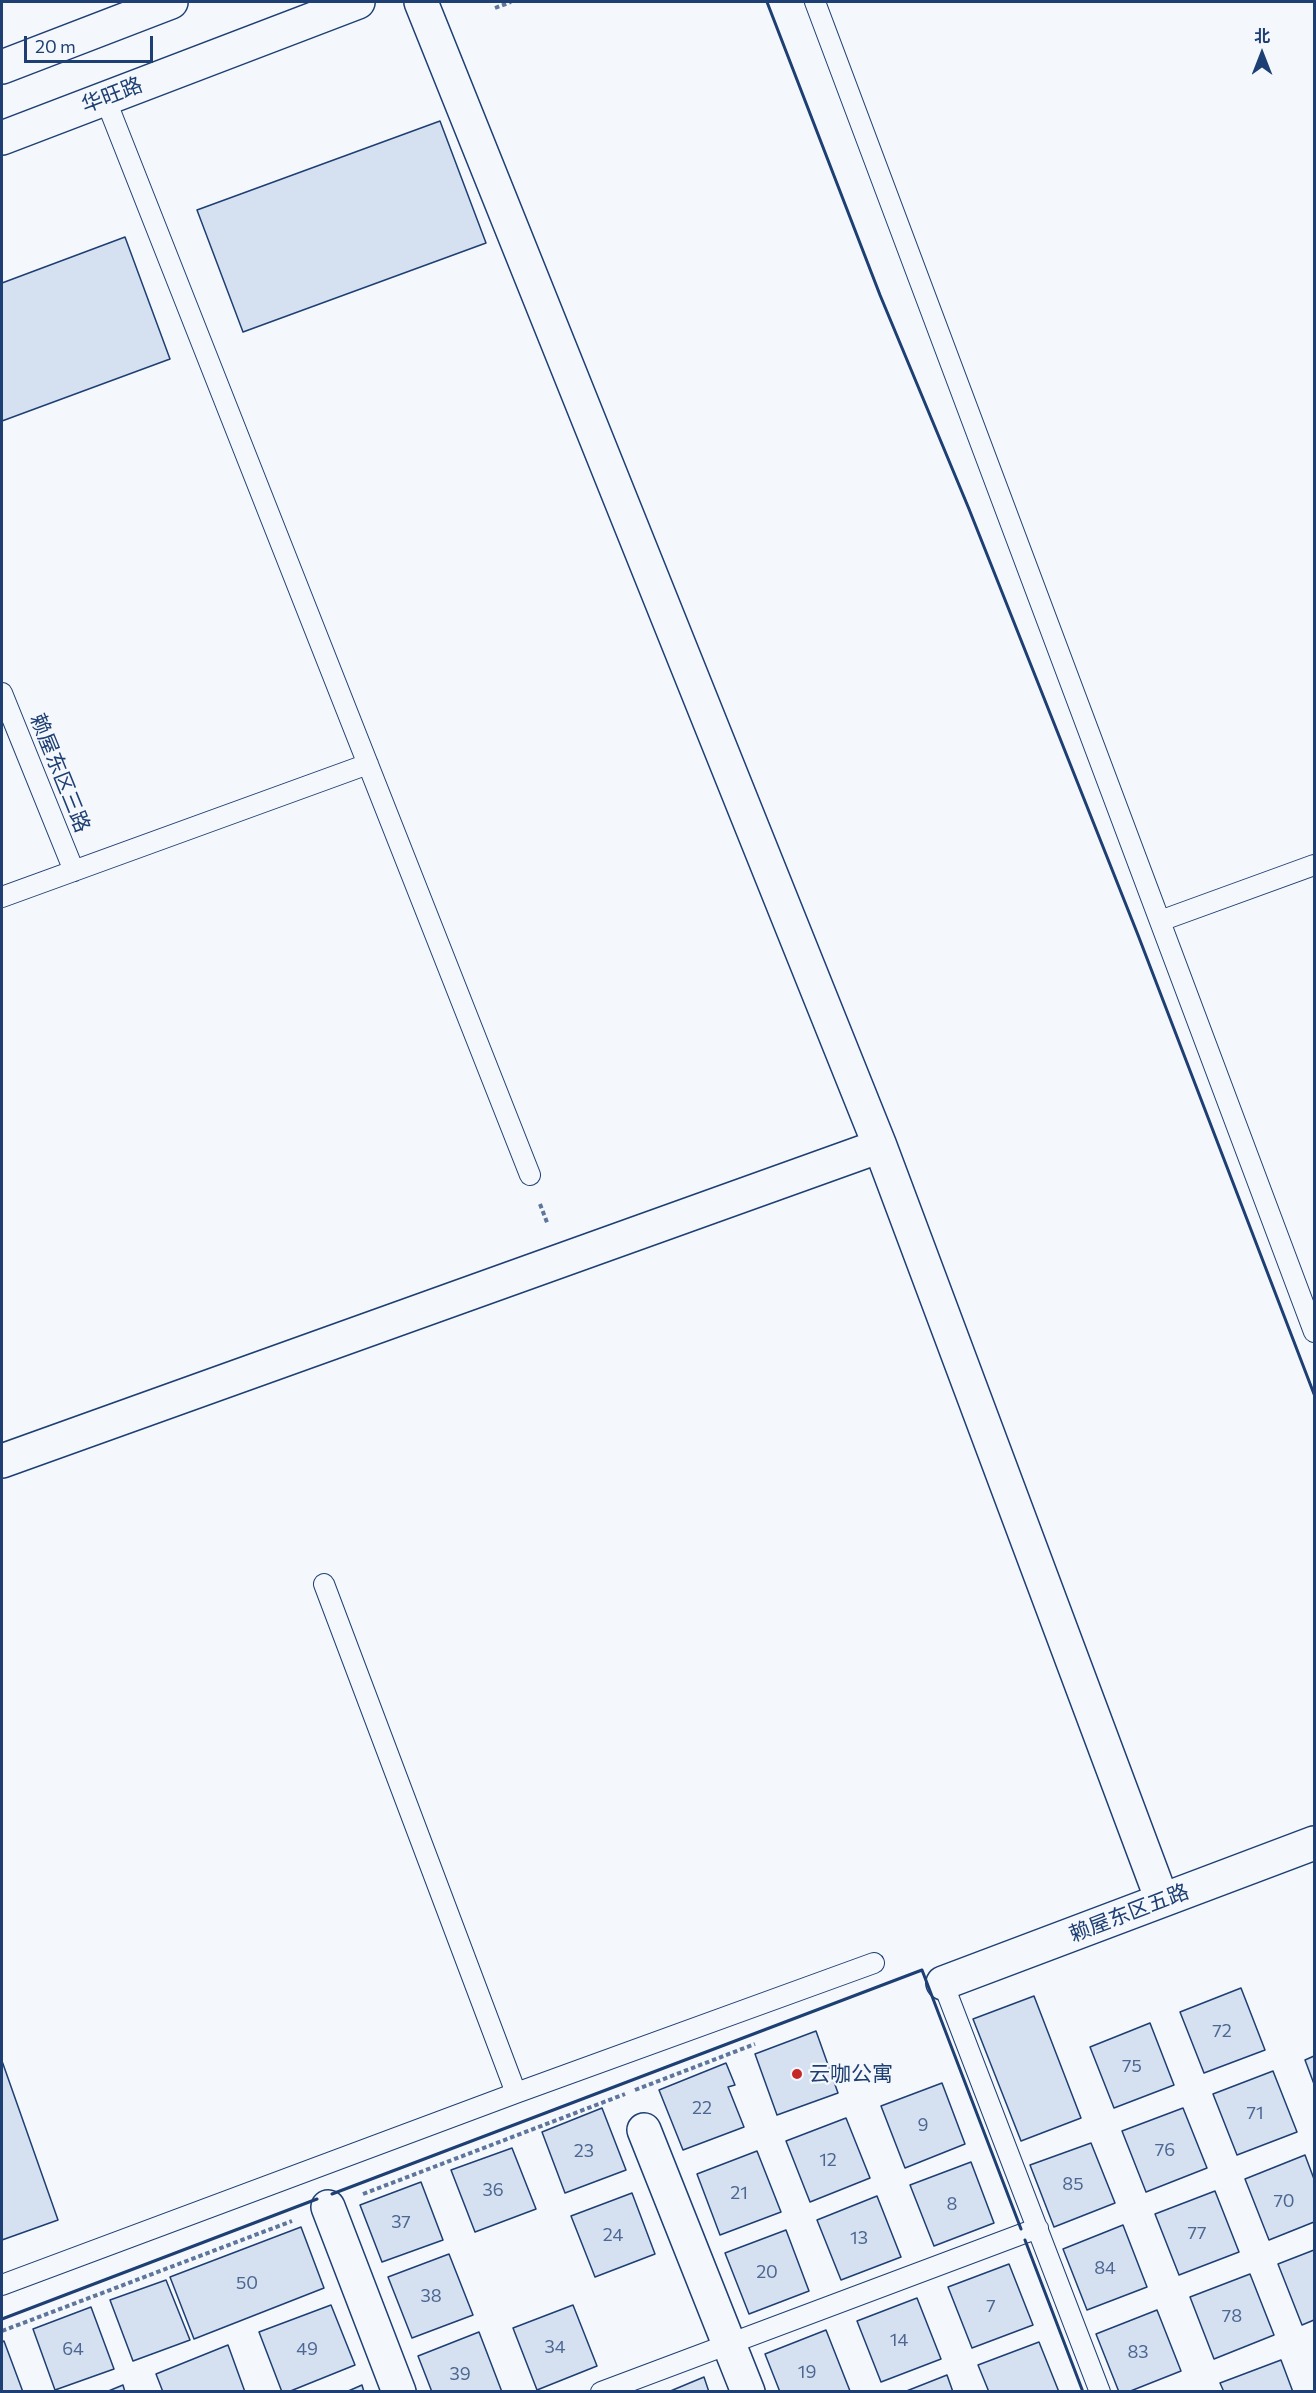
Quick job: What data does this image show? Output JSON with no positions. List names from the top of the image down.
{
  "streets": {
    "street": ["华旺路", "赖屋东区五路"],
    "lane": ["赖屋东区三路"]
  },
  "places": ["云咖公寓"],
  "house_numbers": [
    "72",
    "75",
    "22",
    "71",
    "9",
    "76",
    "23",
    "12",
    "85",
    "36",
    "21",
    "70",
    "8",
    "37",
    "77",
    "24",
    "13",
    "84",
    "20",
    "50",
    "38",
    "7",
    "78",
    "14",
    "34",
    "64",
    "49",
    "83",
    "19",
    "39"
  ],
  "scale_bar": "20 m",
  "north": "top"
}
